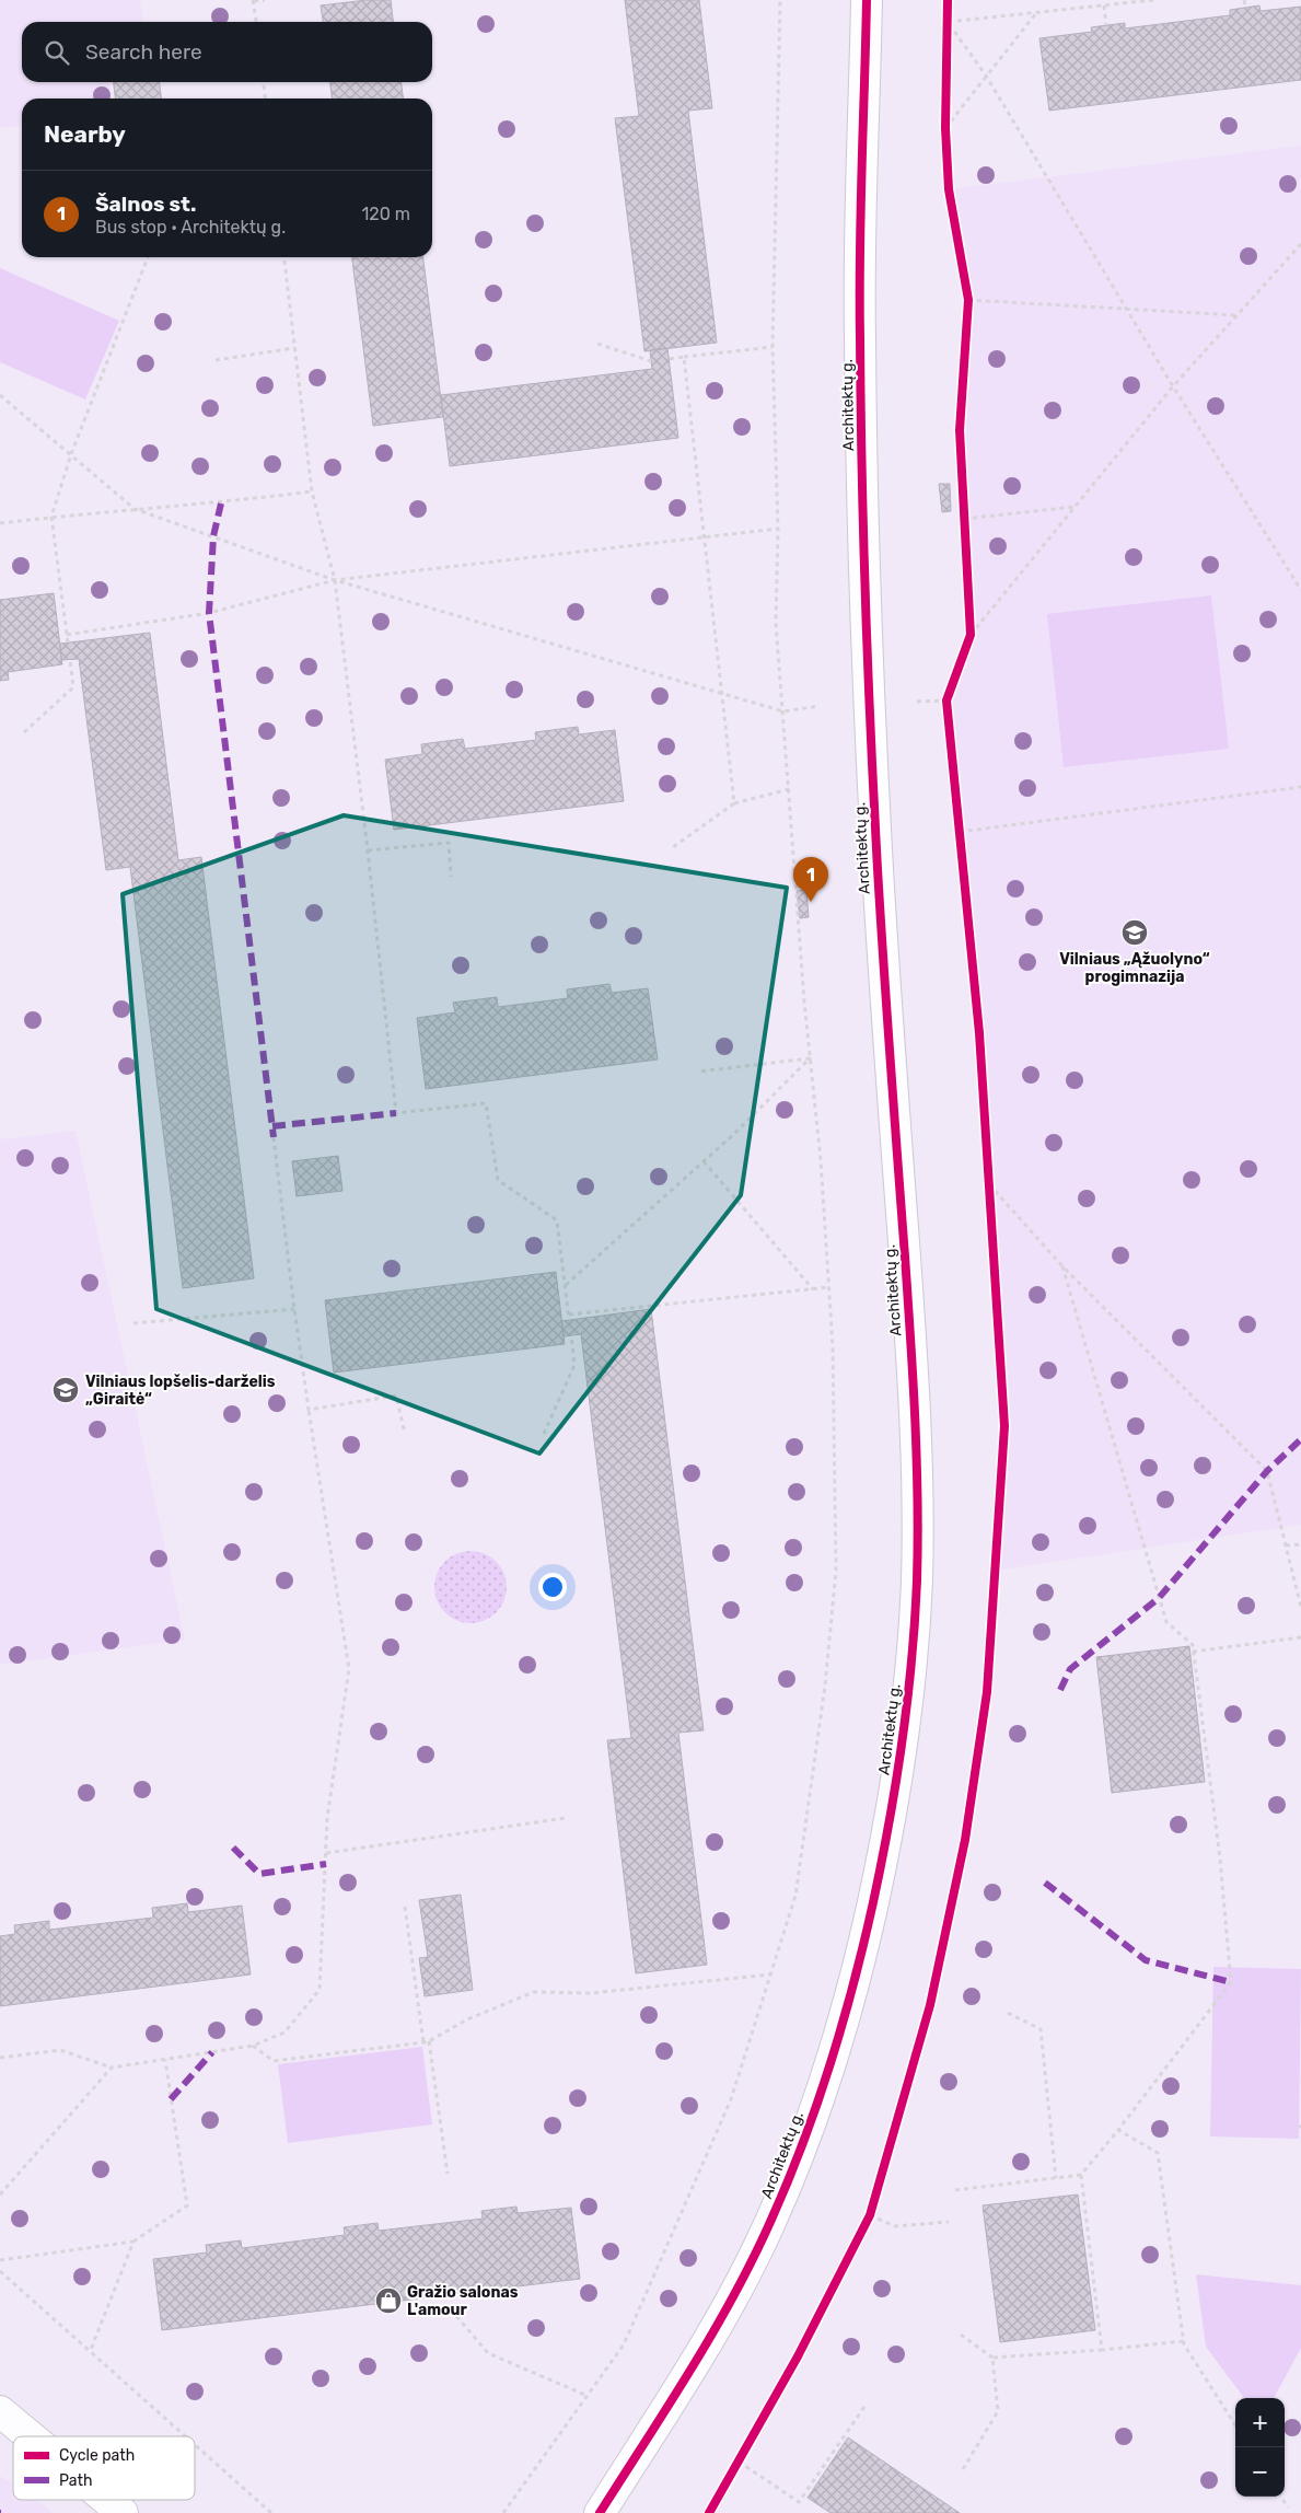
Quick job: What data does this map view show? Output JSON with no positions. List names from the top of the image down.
{
  "streets": {
    "street": ["Architektų g."]
  },
  "places": {
    "school or university": ["Vilniaus „Ąžuolyno“ progimnazija", "Vilniaus lopšelis-darželis „Giraitė“"],
    "shop": ["Gražio salonas L'amour"]
  },
  "legend": ["Cycle path", "Path"],
  "page": {
    "search": "Search here",
    "heading": "Nearby",
    "list": [
      {
        "mark": "1",
        "name": "Šalnos st.",
        "note": "Bus stop · Architektų g.",
        "value": "120 m"
      }
    ],
    "pins": "1",
    "map_buttons": ["+", "−"]
  }
}
